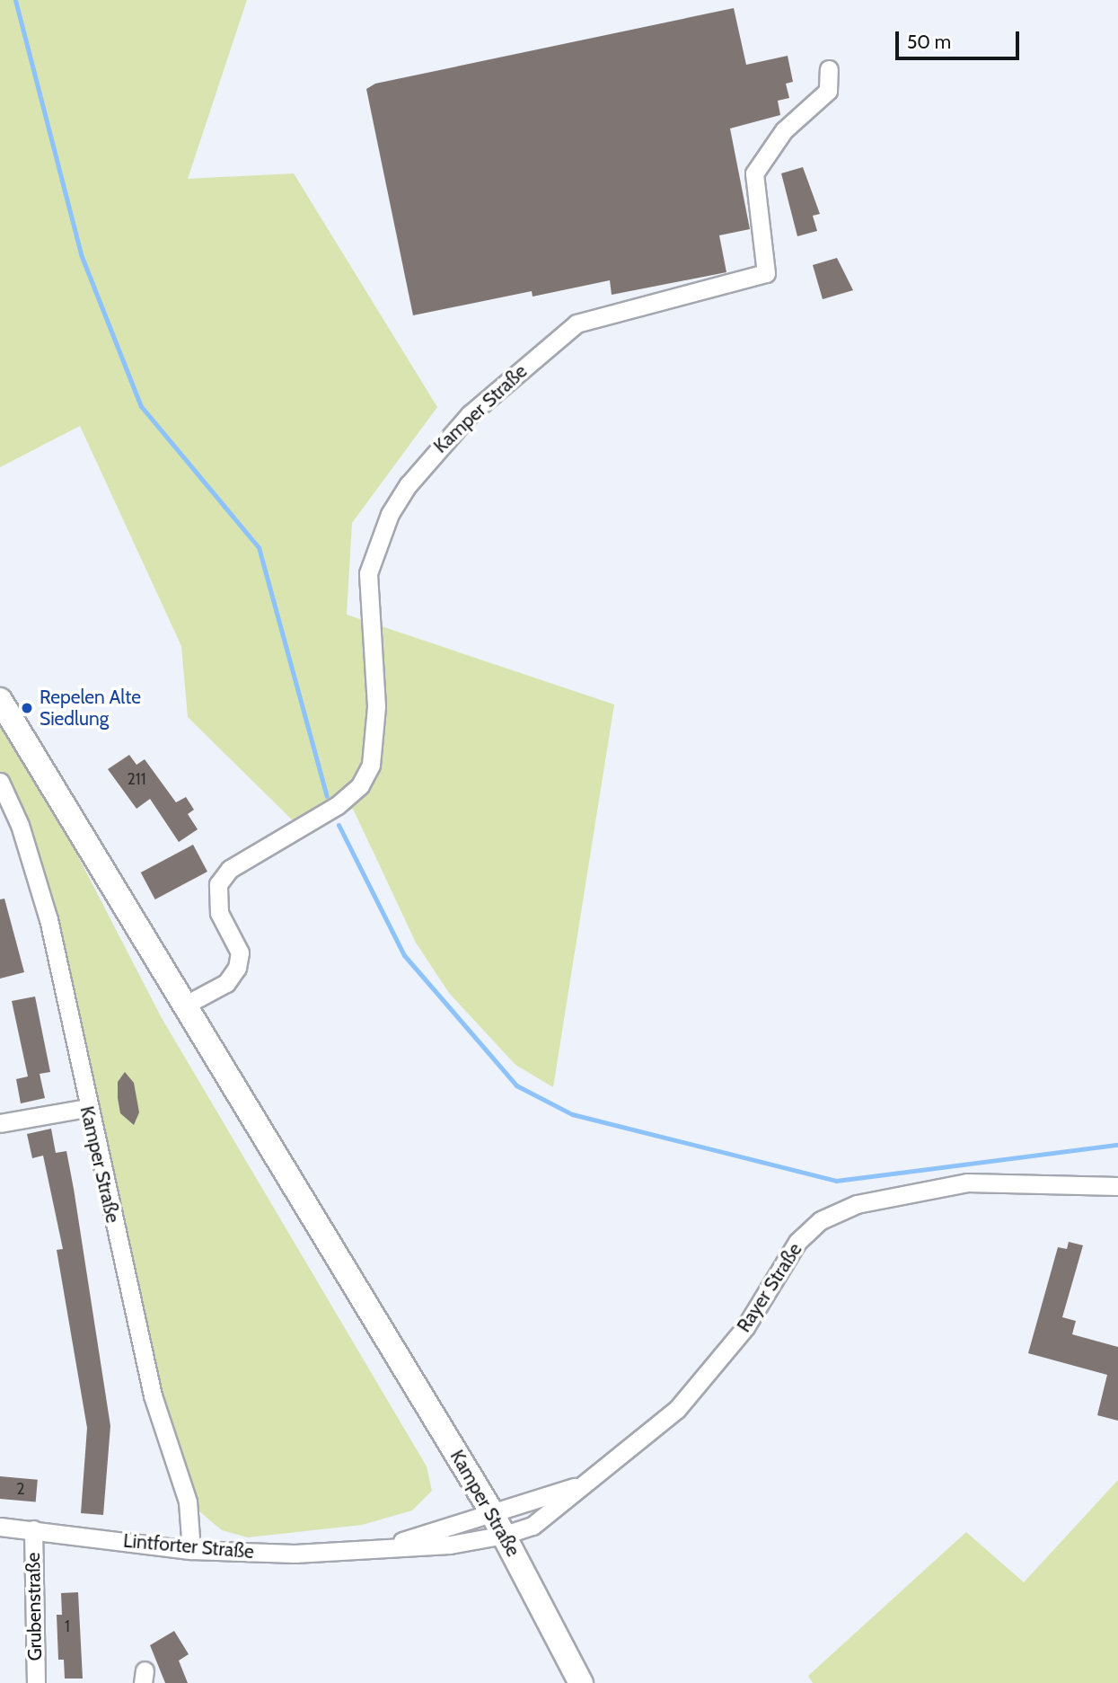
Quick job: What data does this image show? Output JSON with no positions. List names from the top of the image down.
{
  "streets": {
    "main road": ["Kamper Straße"],
    "street": ["Rayer Straße", "Lintforter Straße", "Grubenstraße"]
  },
  "crossings": [
    ["Kamper Straße", "Rayer Straße"],
    ["Kamper Straße", "Lintforter Straße"],
    ["Rayer Straße", "Lintforter Straße"],
    ["Lintforter Straße", "Grubenstraße"]
  ],
  "places": ["Repelen Alte Siedlung"],
  "house_numbers": ["211", "2", "1"],
  "scale_bar": "50 m"
}
